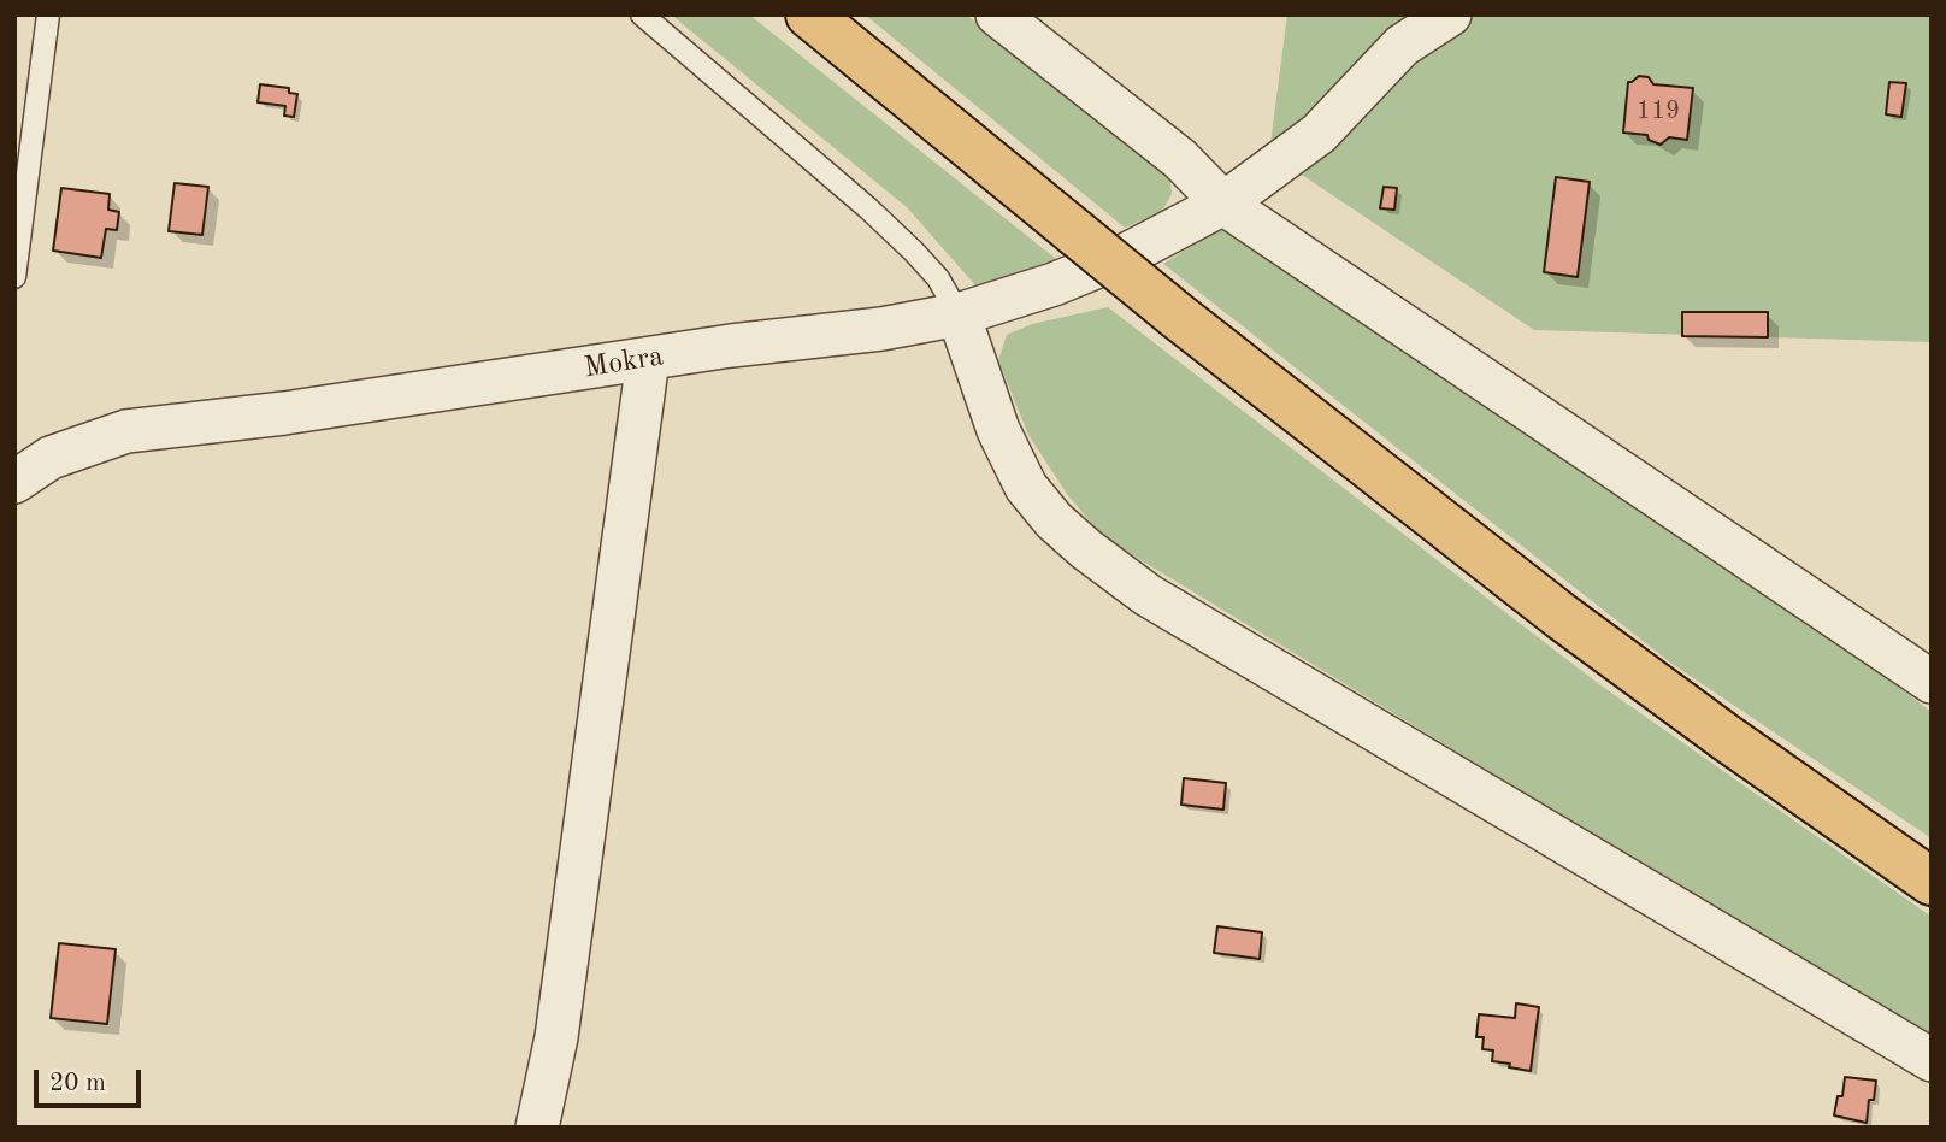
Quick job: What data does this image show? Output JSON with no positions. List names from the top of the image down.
{
  "streets": {
    "street": ["Mokra"]
  },
  "house_numbers": ["119"],
  "scale_bar": "20 m"
}
